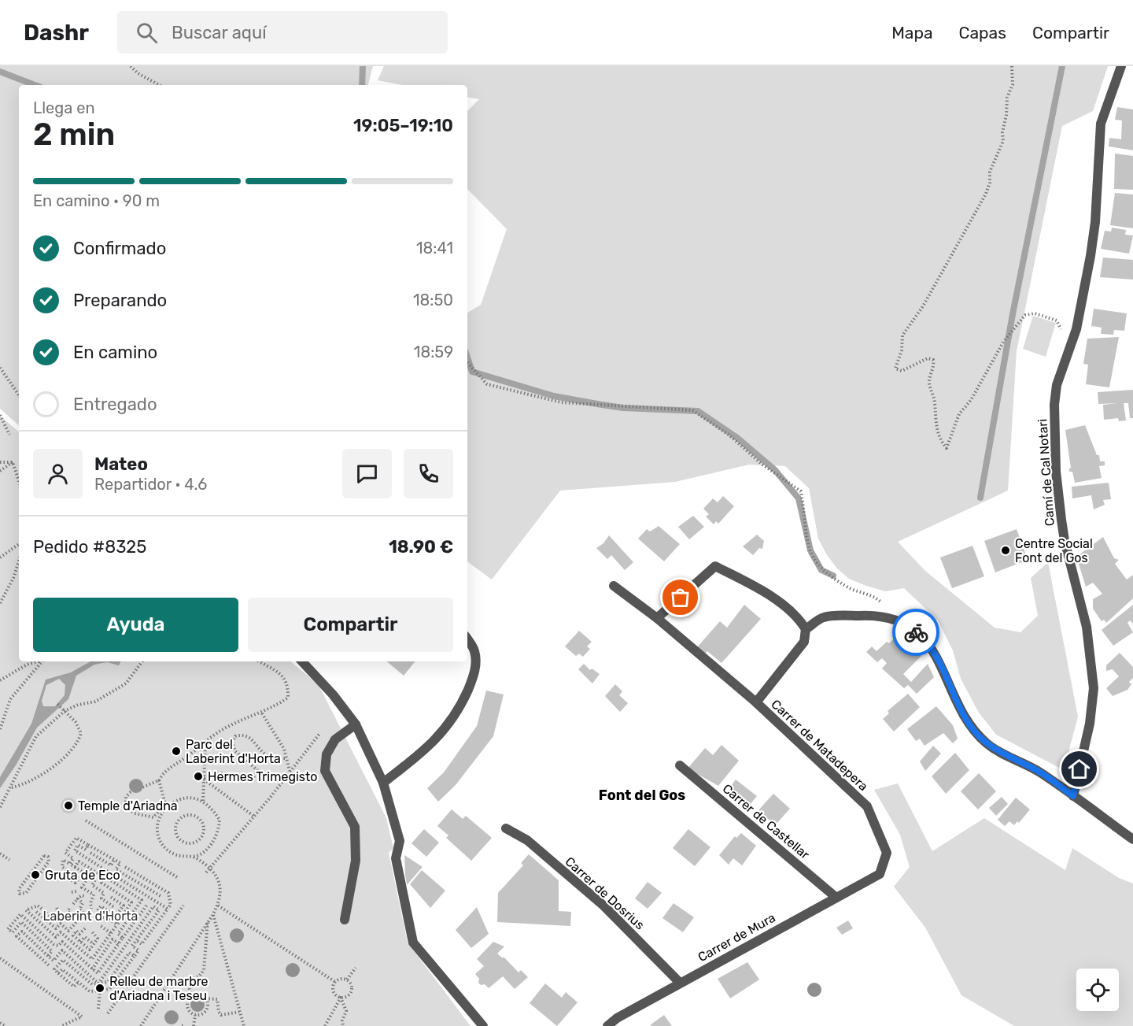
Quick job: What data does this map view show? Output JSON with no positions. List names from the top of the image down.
{
  "streets": {
    "street": [
      "Camí de Cal Notari",
      "Carrer de Matadepera",
      "Carrer de Castellar",
      "Carrer de Dosrius",
      "Carrer de Mura"
    ]
  },
  "crossings": [
    ["Carrer de Matadepera", "Carrer de Mura"],
    ["Carrer de Castellar", "Carrer de Mura"],
    ["Carrer de Dosrius", "Carrer de Mura"]
  ],
  "districts": ["Font del Gos"],
  "parks": ["Laberint d'Horta"],
  "places": [
    "Centre Social Font del Gos",
    "Parc del Laberint d'Horta",
    "Hermes Trimegisto",
    "Temple d'Ariadna",
    "Gruta de Eco",
    "Relleu de marbre d'Ariadna i Teseu"
  ],
  "page": {
    "header": "Dashr",
    "search": "Buscar aquí",
    "nav": ["Mapa", "Capas", "Compartir"],
    "heading": ["2 min", "Llega en", "19:05–19:10"],
    "panel": [
      "Mateo",
      "Repartidor · 4.6",
      "Pedido #8325",
      "18.90 €"
    ],
    "bar": "En camino · 90 m",
    "list": [
      ["Confirmado", "18:41"],
      ["Preparando", "18:50"],
      ["En camino", "18:59"],
      "Entregado"
    ],
    "buttons": ["Ayuda", "Compartir"]
  }
}
